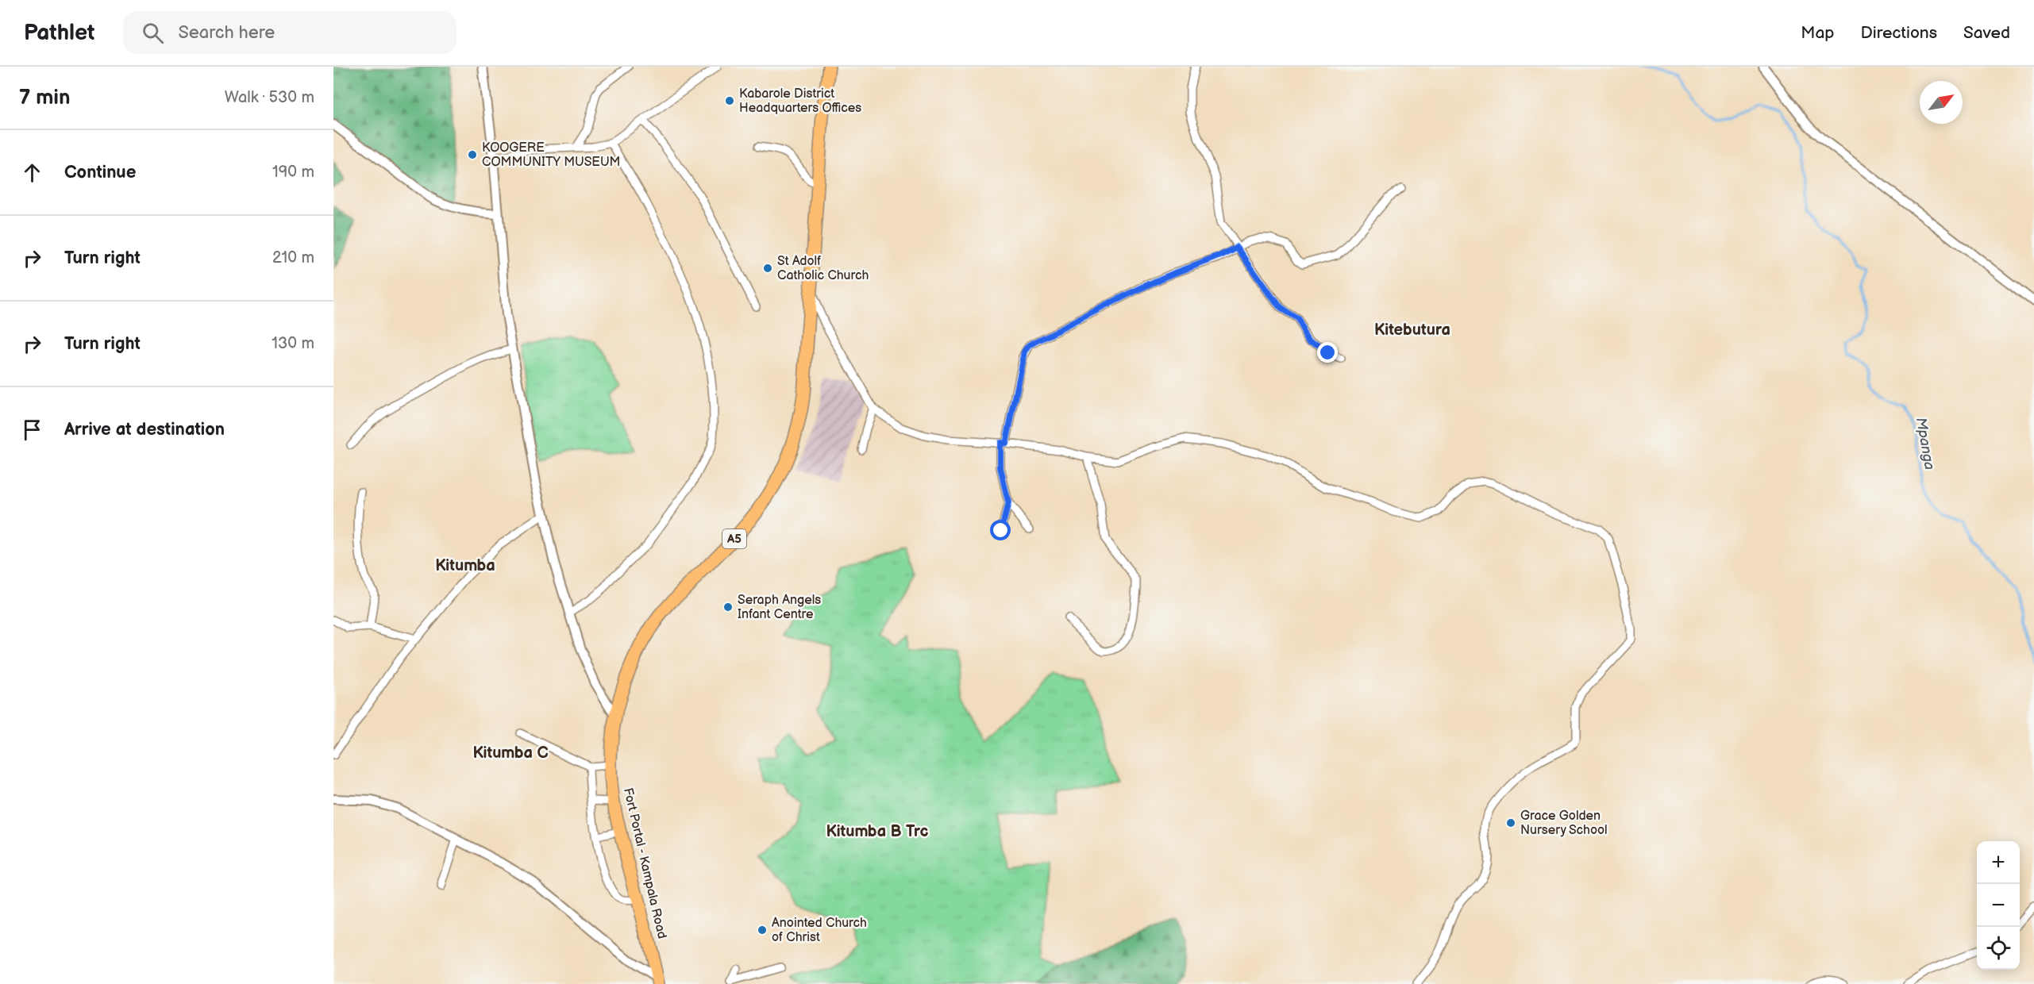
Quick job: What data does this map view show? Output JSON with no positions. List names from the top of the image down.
{
  "streets": {
    "highway": ["A5", "Fort Portal - Kampala Road"]
  },
  "districts": [
    "Kitebutura",
    "Kitumba",
    "Kitumba C",
    "Kitumba B Trc"
  ],
  "water": ["Mpanga"],
  "places": [
    "Kabarole District Headquarters Offices",
    "KOOGERE COMMUNITY MUSEUM",
    "St Adolf Catholic Church",
    "Seraph Angels Infant Centre",
    "Grace Golden Nursery School",
    "Anointed Church of Christ"
  ],
  "north": "top right",
  "page": {
    "header": "Pathlet",
    "search": "Search here",
    "nav": ["Map", "Directions", "Saved"],
    "heading": ["7 min", "Walk · 530 m"],
    "list": [
      ["Continue", "190 m"],
      ["Turn right", "210 m"],
      ["Turn right", "130 m"],
      "Arrive at destination"
    ],
    "map_buttons": ["+", "−"]
  }
}
